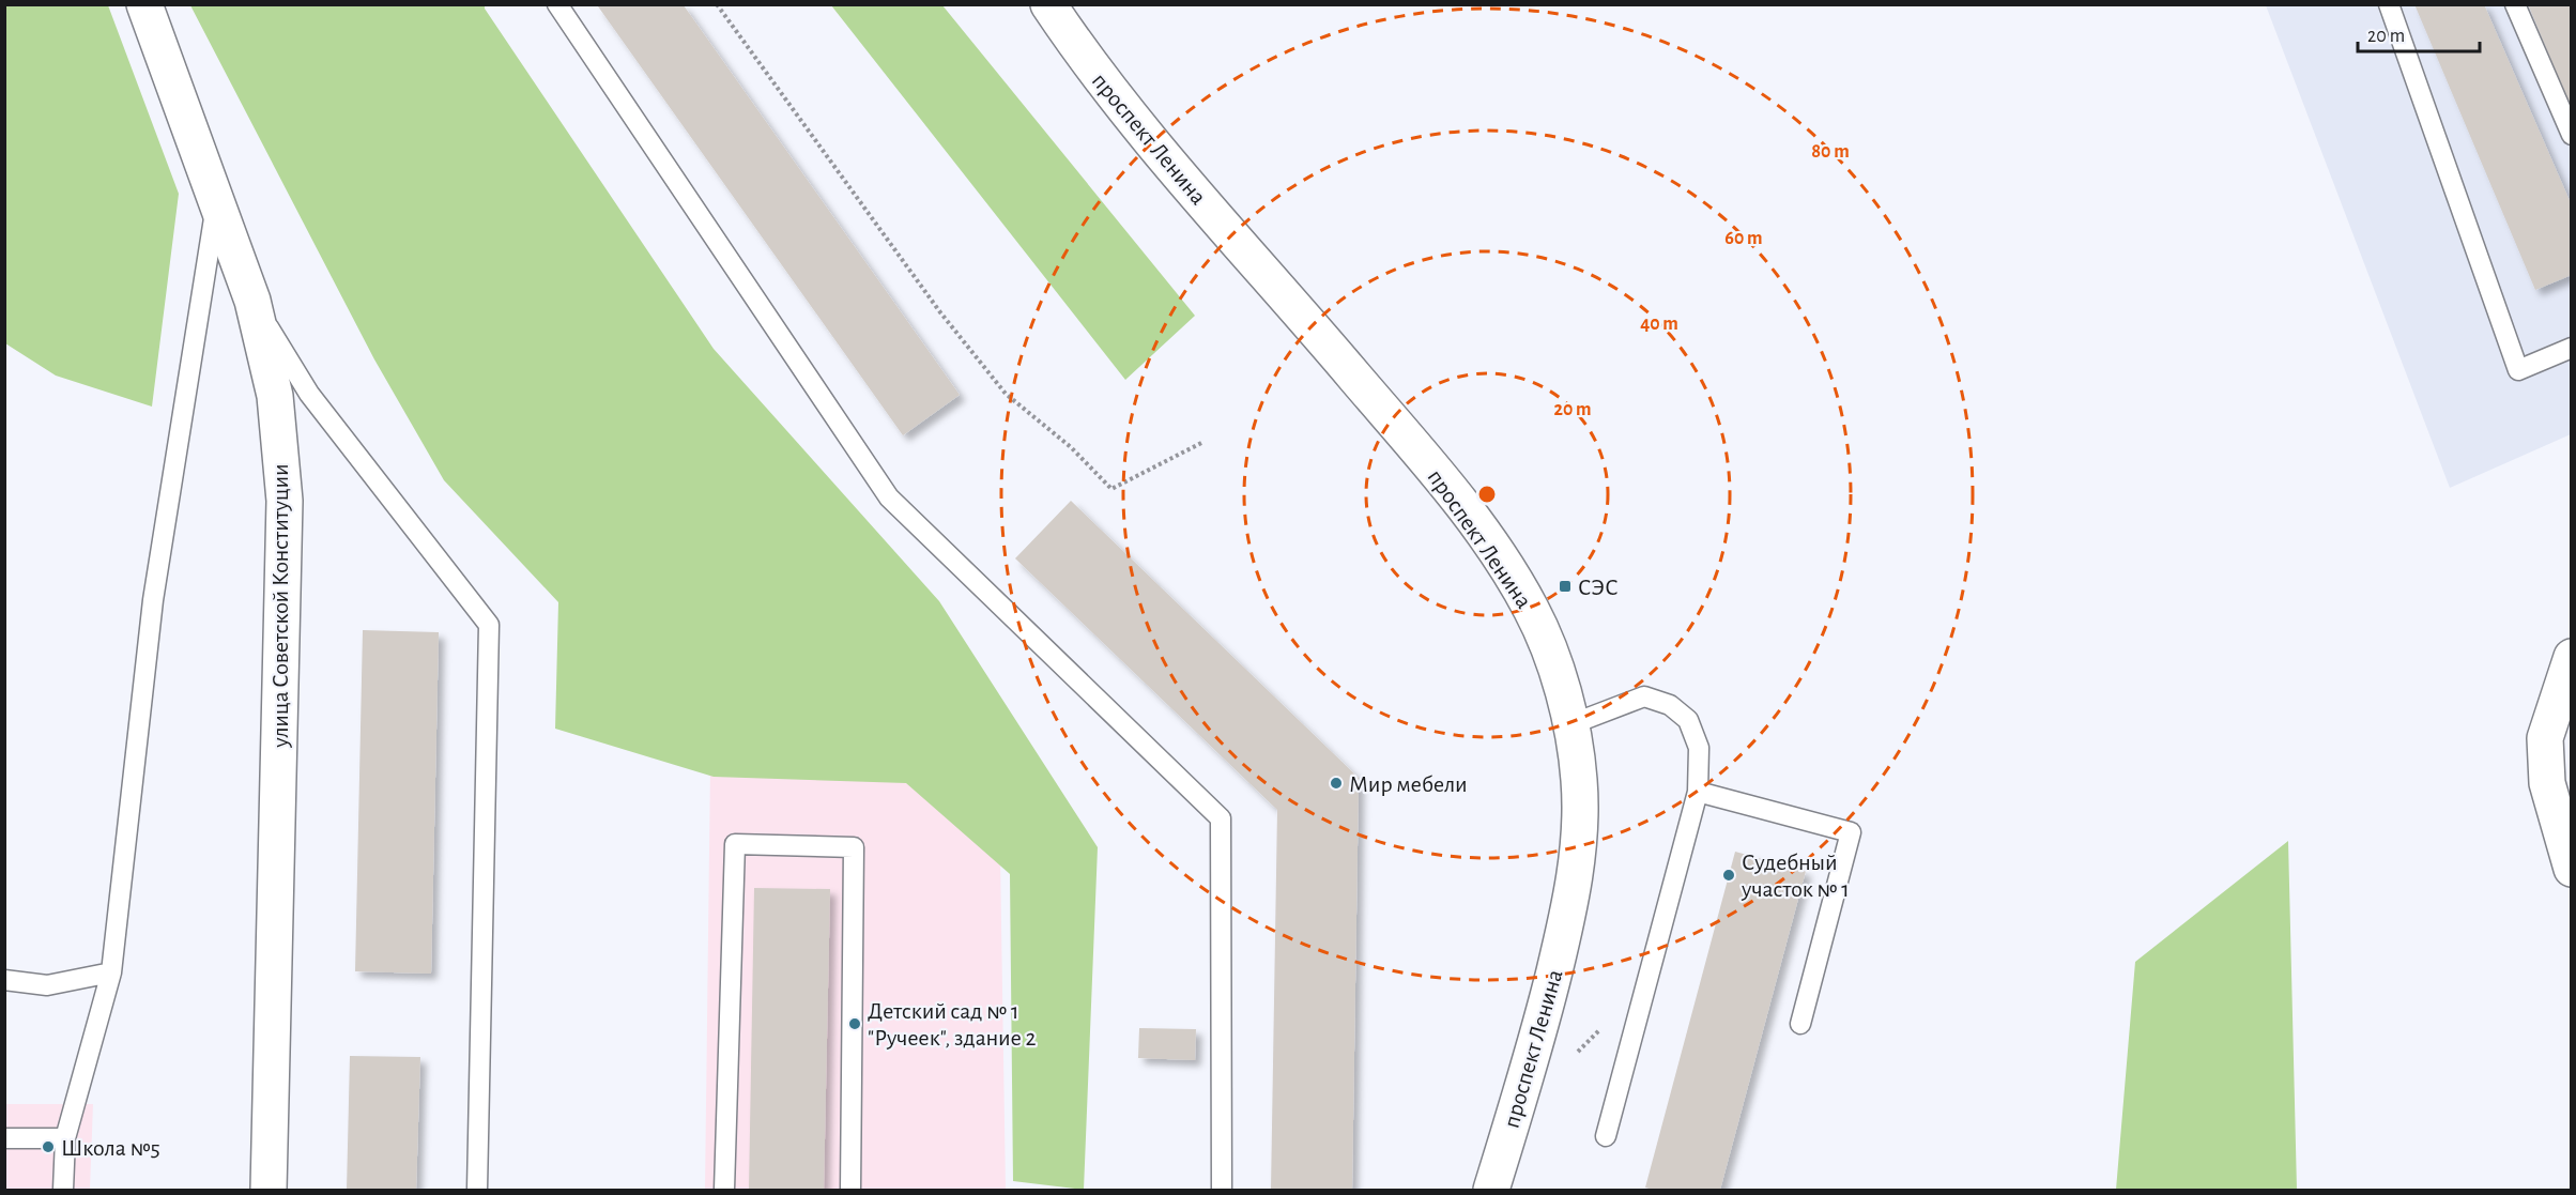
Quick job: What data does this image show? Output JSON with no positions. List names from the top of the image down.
{
  "streets": {
    "street": ["проспект Ленина", "улица Советской Конституции"]
  },
  "places": {
    "transit": ["СЭС"],
    "other": [
      "Мир мебели",
      "Судебный участок № 1",
      "Детский сад № 1 \"Ручеек\", здание 2",
      "Школа №5"
    ]
  },
  "scale_bar": "20 m",
  "rings": [
    "80 m",
    "60 m",
    "40 m",
    "20 m"
  ]
}
